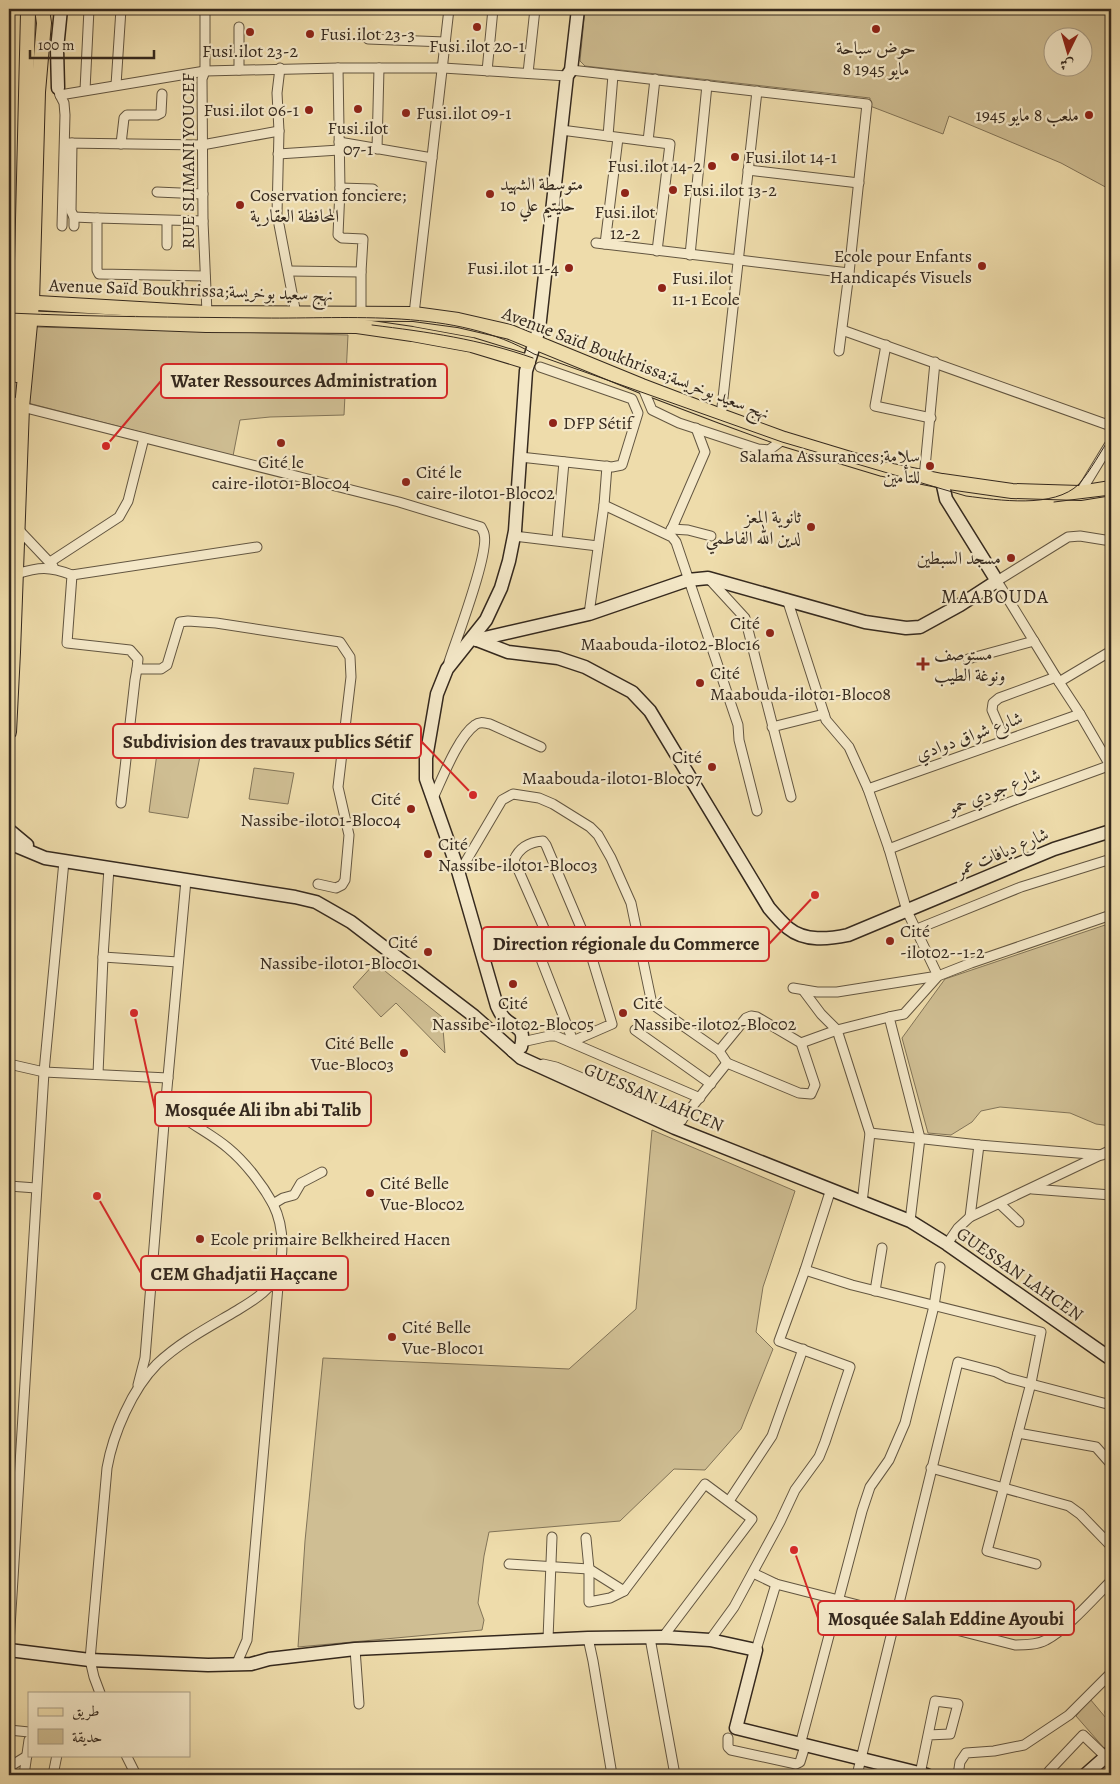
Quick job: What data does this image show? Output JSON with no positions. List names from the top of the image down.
{
  "streets": {
    "main road": ["Avenue Saïd Boukhrissa;نهج سعيد بوخريسة"],
    "street": [
      "RUE SLIMANI YOUCEF",
      "شارع شواق دوادي",
      "شارع جودي حمو",
      "شارع ديافات عمر",
      "GUESSAN LAHCEN"
    ]
  },
  "crossings": [
    ["RUE SLIMANI YOUCEF", "Avenue Saïd Boukhrissa;نهج سعيد بوخريسة"]
  ],
  "districts": ["MAABOUDA"],
  "places": {
    "other": [
      "Fusi.ilot 20-1",
      "حوض سباحة 8 مايو 1945",
      "Fusi.ilot 23-2",
      "Fusi.ilot 23-3",
      "Fusi.ilot 07-1",
      "Fusi.ilot 06-1",
      "Fusi.ilot 09-1",
      "ملعب 8 مايو 1945",
      "Fusi.ilot 14-1",
      "Fusi.ilot 14-2",
      "Fusi.ilot 13-2",
      "Fusi.ilot 12-2",
      "متوسطة الشهيد حليتيم علي 10",
      "Coservation fonciere; المحافظة العقارية",
      "Ecole pour Enfants Handicapés Visuels",
      "Fusi.ilot 11-4",
      "Fusi.ilot 11-1 Ecole",
      "DFP Sétif",
      "Cité le caire-ilot01-Bloc04",
      "Water Ressources Administration",
      "Salama Assurances;سلامة للتأمين",
      "Cité le caire-ilot01-Bloc02",
      "ثانوية المعز لدين الله الفاطمي",
      "مسجد السبطين",
      "Cité Maabouda-ilot02-Bloc16",
      "Cité Maabouda-ilot01-Bloc08",
      "Cité Maabouda-ilot01-Bloc07",
      "Subdivision des travaux publics Sétif",
      "Cité Nassibe-ilot01-Bloc04",
      "Cité Nassibe-ilot01-Bloc03",
      "Direction régionale du Commerce",
      "Cité -ilot02--1-2",
      "Cité Nassibe-ilot01-Bloc01",
      "Cité Nassibe-ilot02-Bloc05",
      "Mosquée Ali ibn abi Talib",
      "Cité Nassibe-ilot02-Bloc02",
      "Cité Belle Vue-Bloc03",
      "Cité Belle Vue-Bloc02",
      "CEM Ghadjatii Haçcane",
      "Ecole primaire Belkheired Hacen",
      "Cité Belle Vue-Bloc01",
      "Mosquée Salah Eddine Ayoubi"
    ],
    "health": ["مستوصف ونوغة الطيب"]
  },
  "legend": ["طريق", "حديقة"],
  "scale_bar": "100 m",
  "north": "bottom"
}
